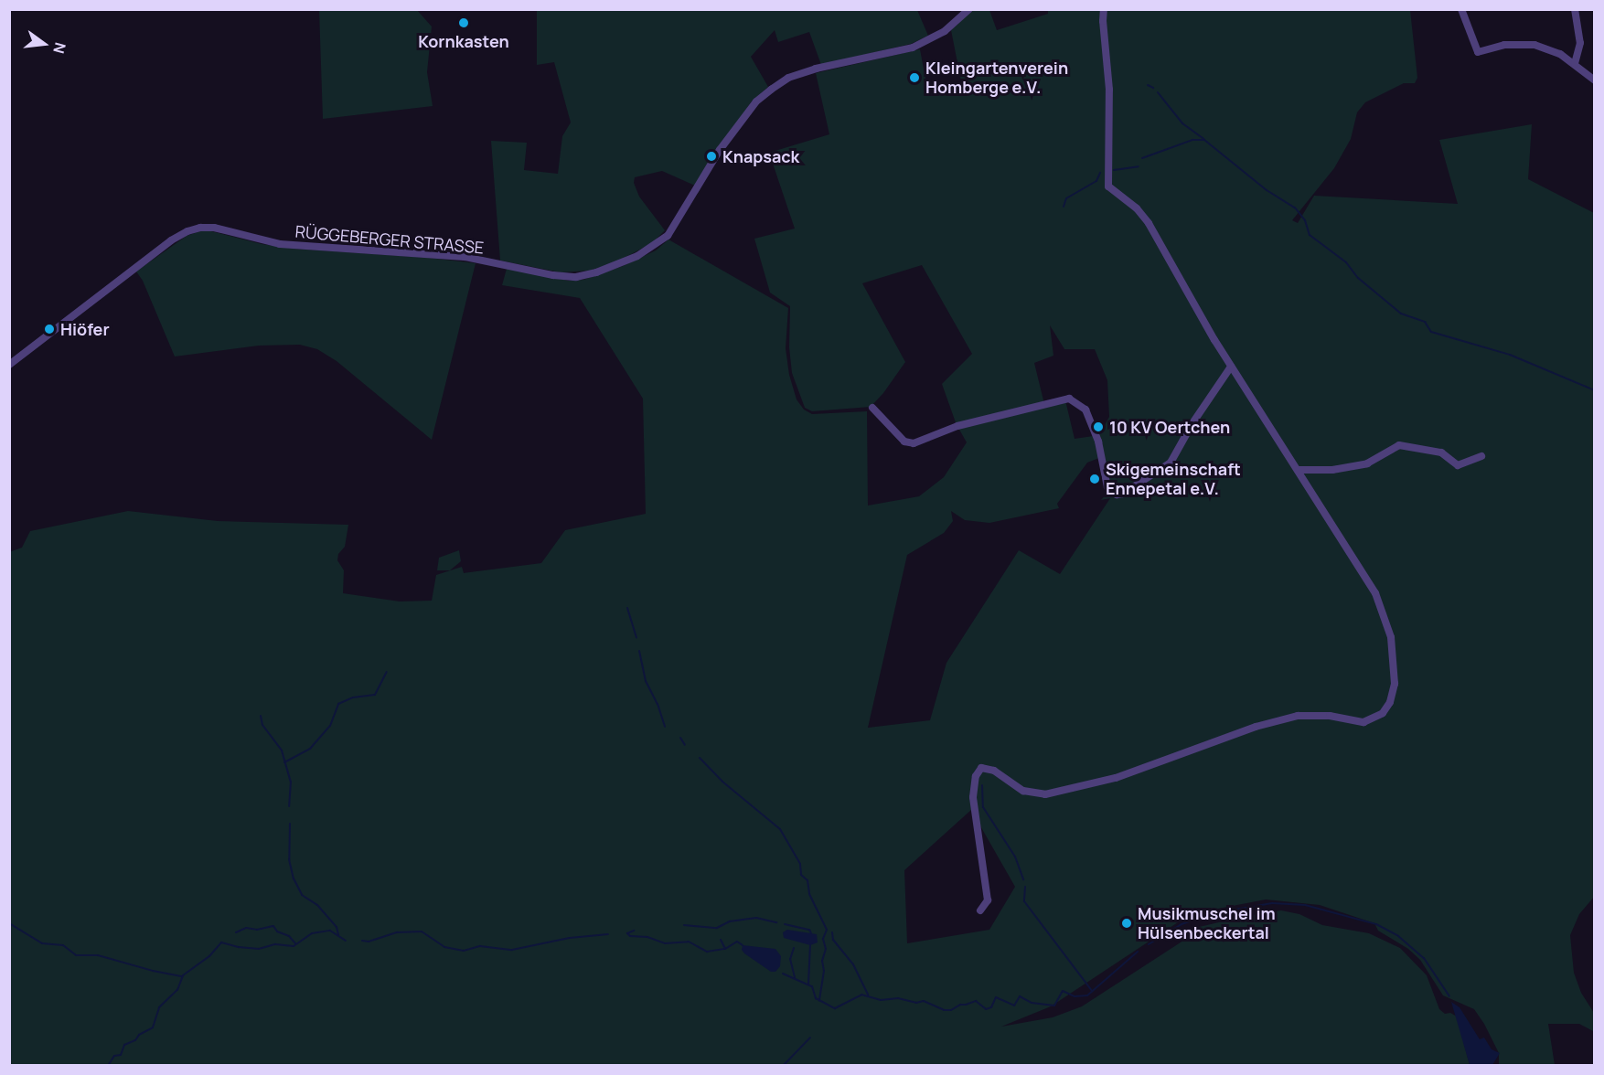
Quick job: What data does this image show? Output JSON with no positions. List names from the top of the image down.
{
  "streets": {
    "street": ["RÜGGEBERGER STRASSE"]
  },
  "places": [
    "Kornkasten",
    "Kleingartenverein Homberge e.V.",
    "Knapsack",
    "Hiöfer",
    "10 KV Oertchen",
    "Skigemeinschaft Ennepetal e.V.",
    "Musikmuschel im Hülsenbeckertal"
  ],
  "north": "right"
}
